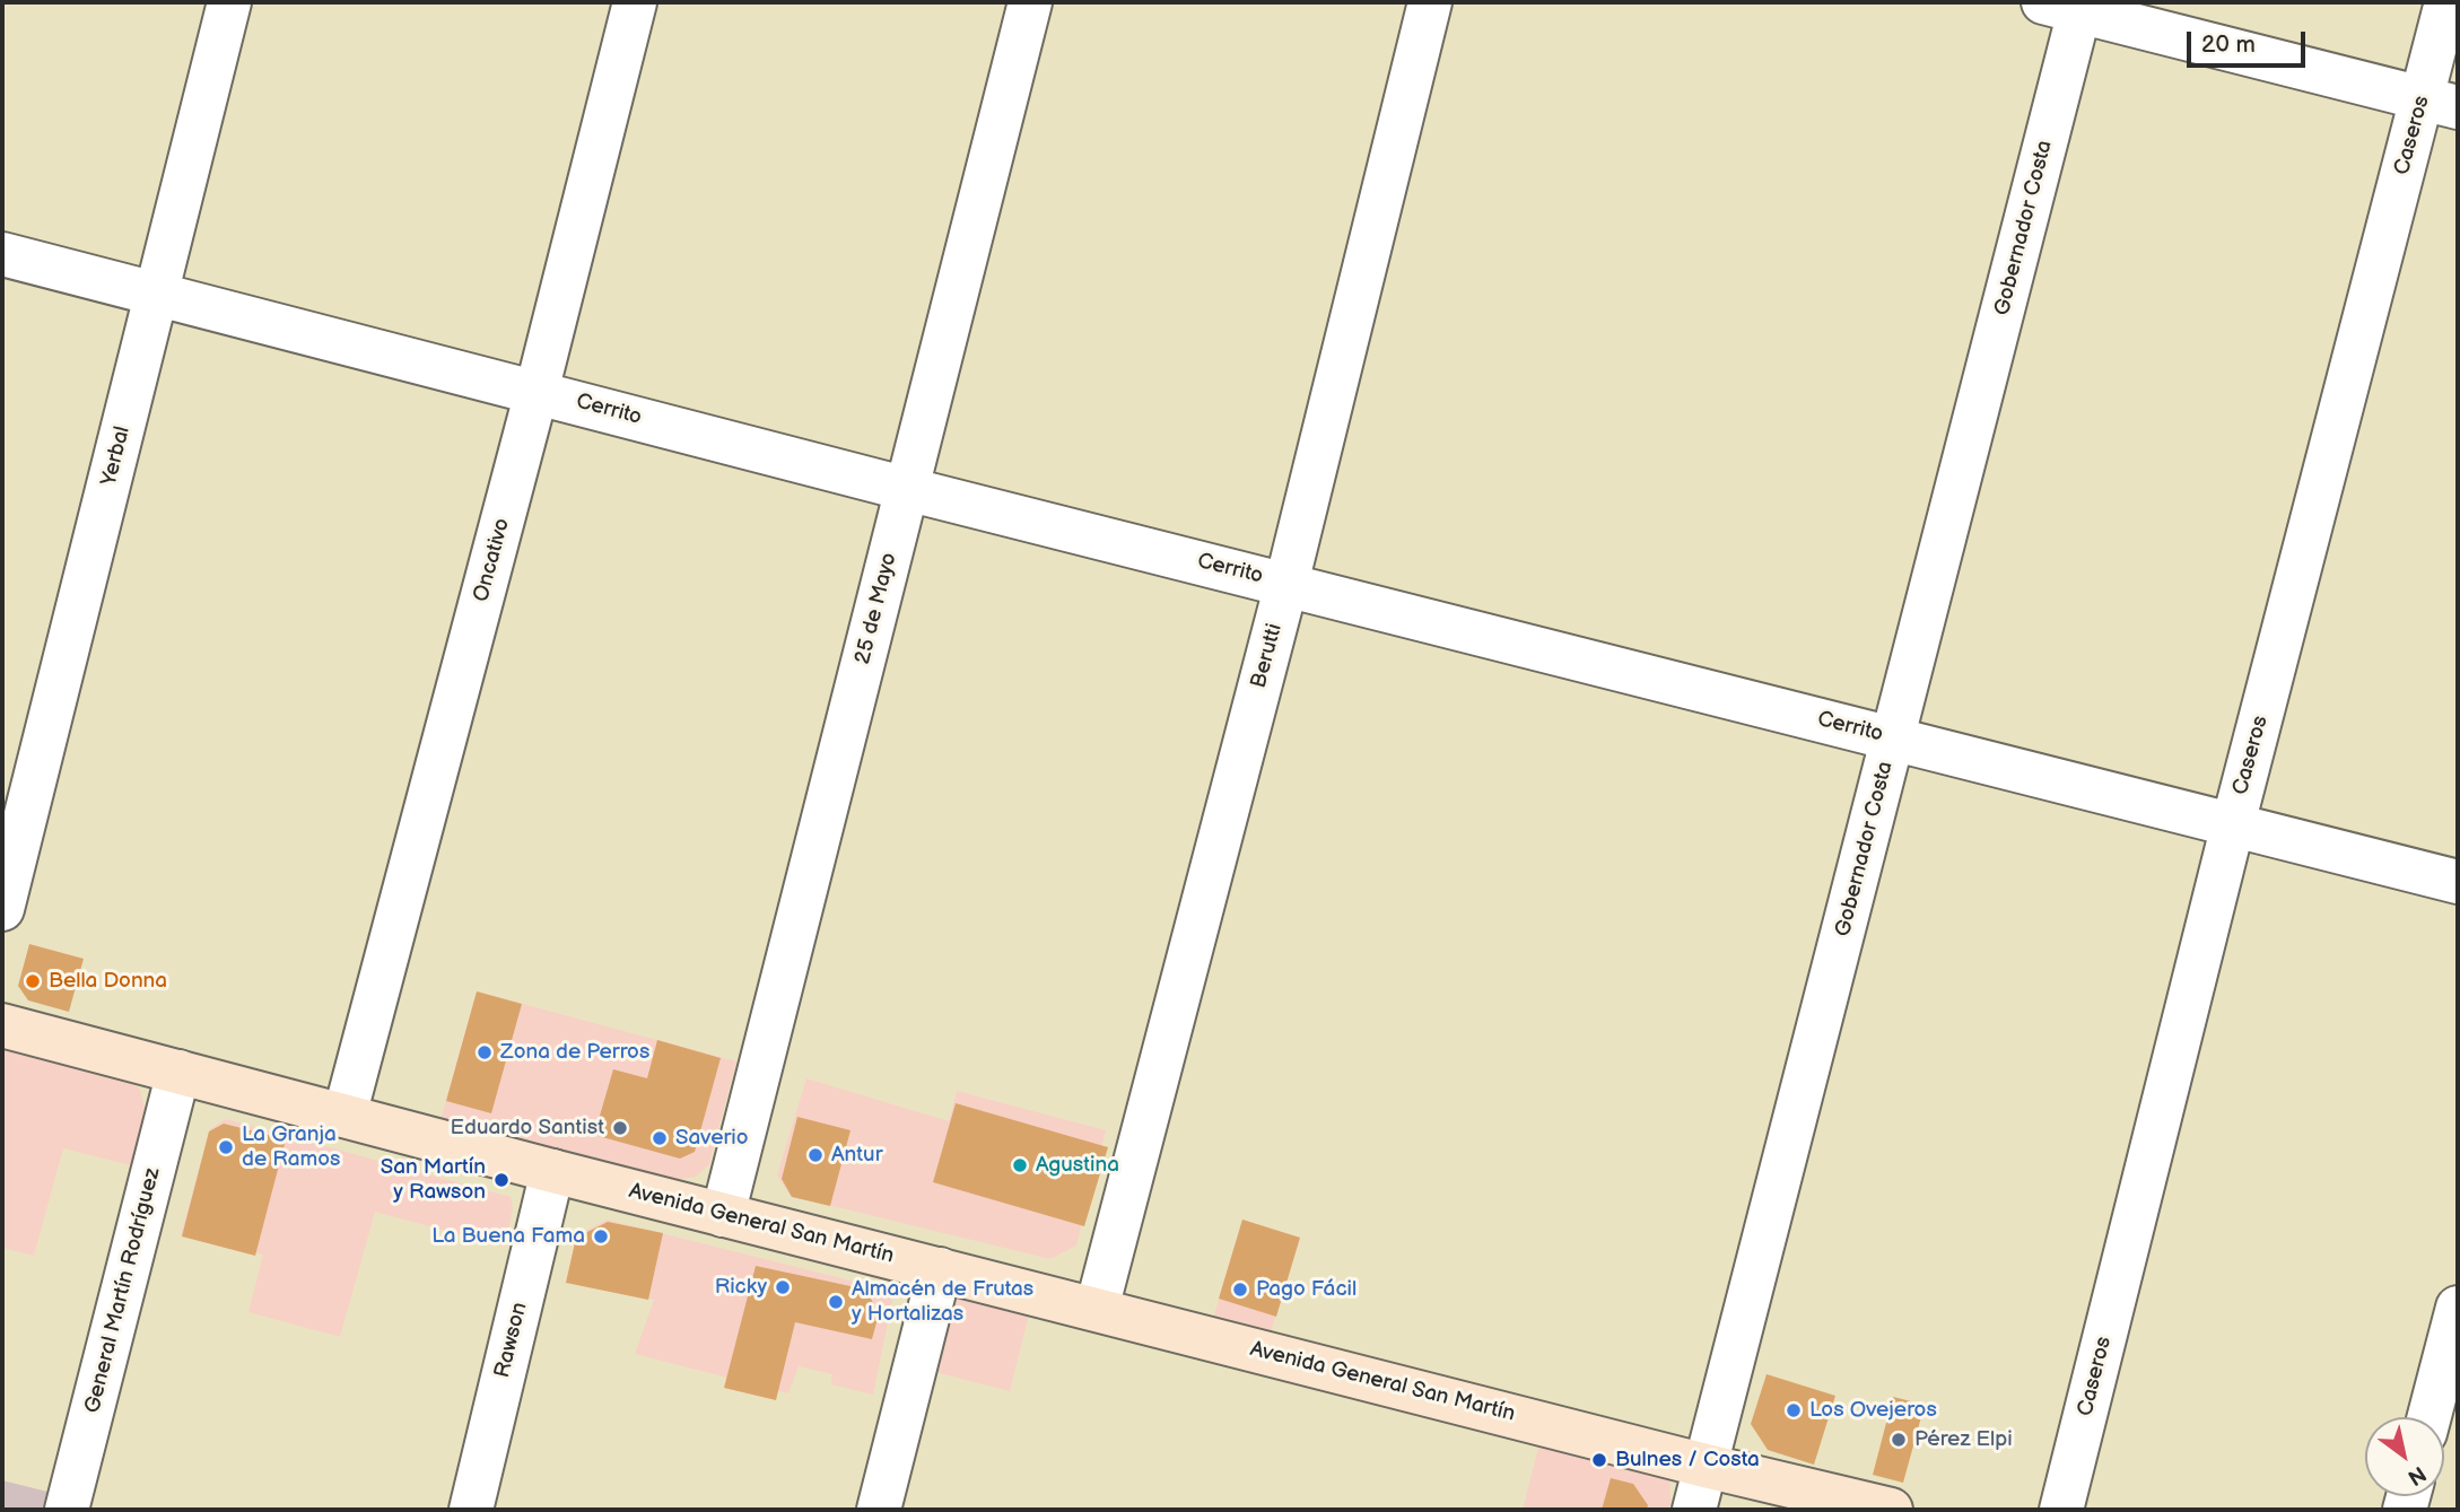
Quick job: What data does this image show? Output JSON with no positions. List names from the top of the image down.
{
  "streets": {
    "street": [
      "Caseros",
      "Gobernador Costa",
      "Cerrito",
      "Yerbal",
      "Oncativo",
      "25 de Mayo",
      "Berutti",
      "Avenida General San Martín",
      "General Martín Rodríguez",
      "Rawson"
    ]
  },
  "crossings": [
    ["Caseros", "Cerrito"],
    ["Gobernador Costa", "Cerrito"],
    ["Gobernador Costa", "Avenida General San Martín"],
    ["Cerrito", "Yerbal"],
    ["Cerrito", "Oncativo"],
    ["Cerrito", "25 de Mayo"],
    ["Cerrito", "Berutti"],
    ["Oncativo", "Avenida General San Martín"],
    ["25 de Mayo", "Avenida General San Martín"],
    ["Berutti", "Avenida General San Martín"],
    ["Avenida General San Martín", "General Martín Rodríguez"],
    ["Avenida General San Martín", "Rawson"]
  ],
  "places": [
    "Bella Donna",
    "Zona de Perros",
    "Eduardo Santist",
    "Saverio",
    "La Granja de Ramos",
    "Antur",
    "Agustina",
    "San Martín y Rawson",
    "La Buena Fama",
    "Ricky",
    "Pago Fácil",
    "Almacén de Frutas y Hortalizas",
    "Los Ovejeros",
    "Pérez Elpi",
    "Bulnes / Costa"
  ],
  "scale_bar": "20 m",
  "north": "bottom right"
}
